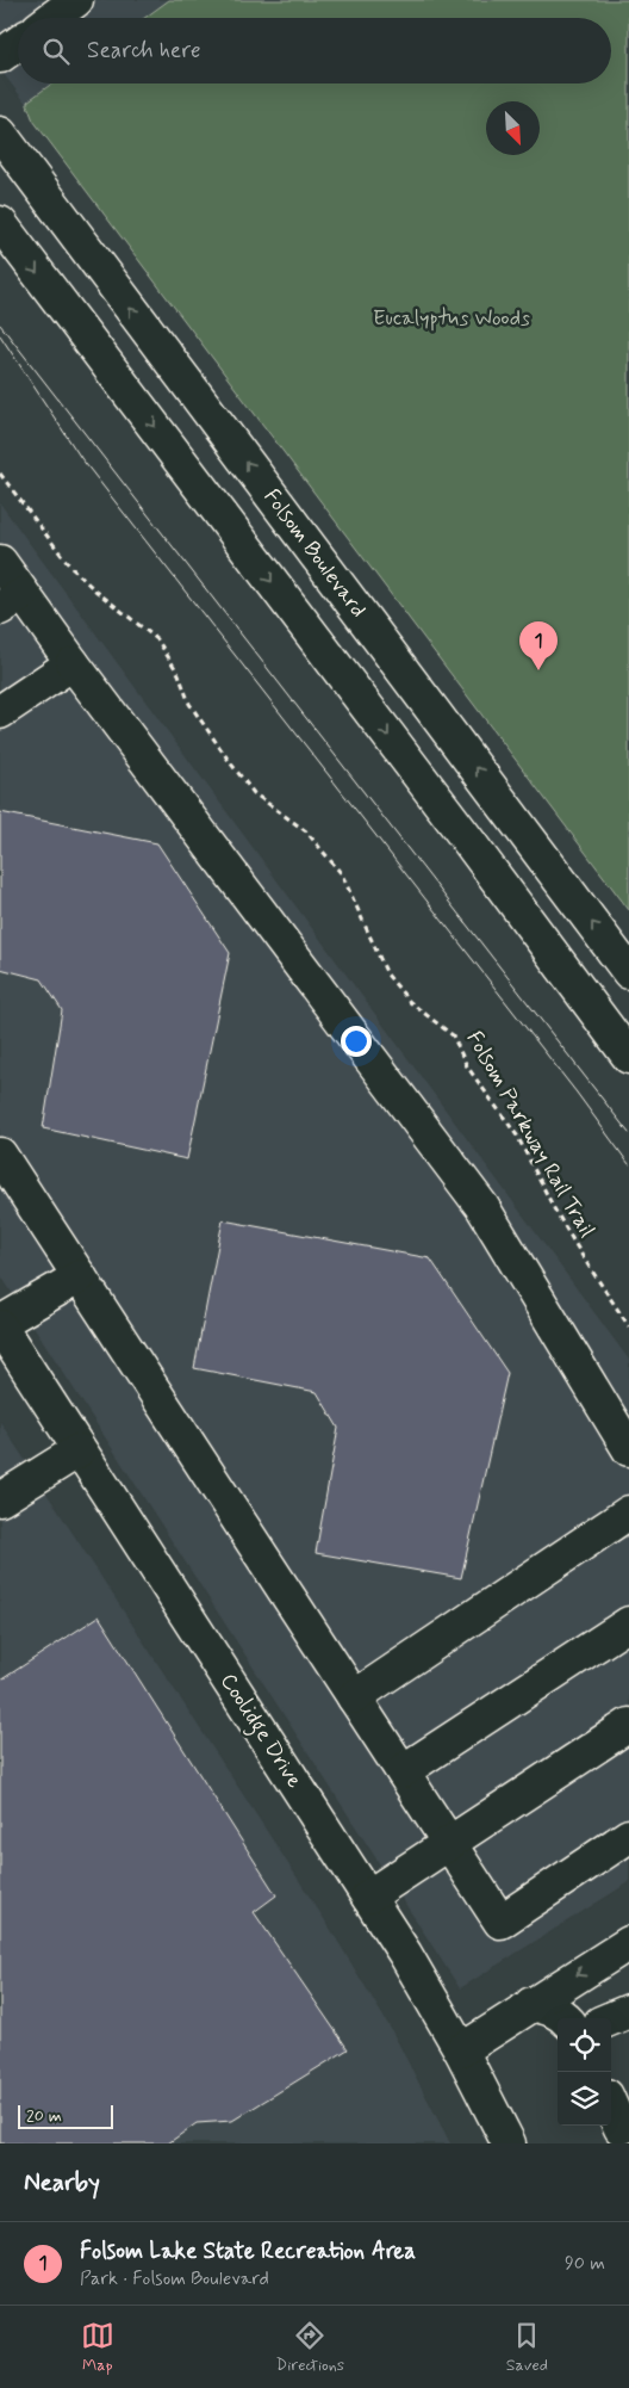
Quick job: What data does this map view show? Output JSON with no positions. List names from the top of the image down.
{
  "streets": {
    "main road": ["Folsom Boulevard", "Coolidge Drive"],
    "path": ["Folsom Parkway Rail Trail"]
  },
  "parks": ["Eucalyptus Woods"],
  "scale_bar": "20 m",
  "north": "bottom right",
  "page": {
    "search": "Search here",
    "pins": "1",
    "scale": "20 m",
    "heading": "Nearby",
    "list": [
      {
        "mark": "1",
        "name": "Folsom Lake State Recreation Area",
        "note": "Park · Folsom Boulevard",
        "value": "90 m"
      }
    ],
    "nav": ["Map", "Directions", "Saved"]
  }
}
